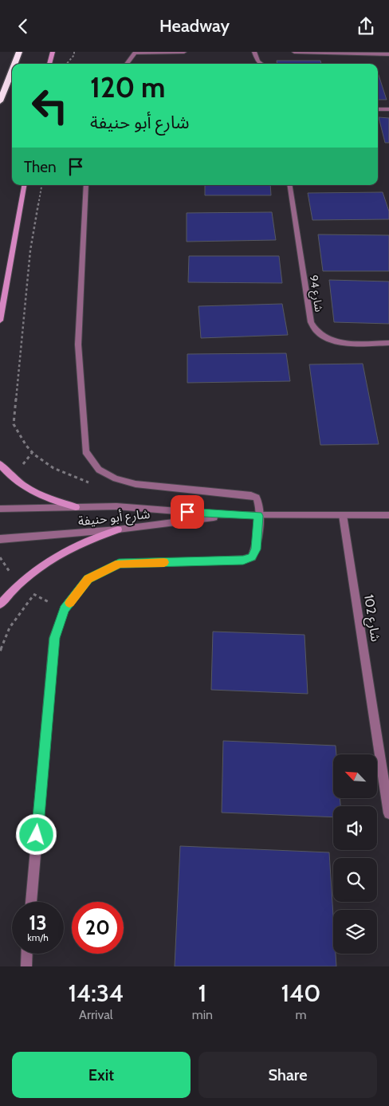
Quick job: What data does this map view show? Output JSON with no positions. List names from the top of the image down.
{
  "streets": {
    "street": ["شارع 94", "شارع أبو حنيفة", "شارع 102"]
  },
  "crossings": [
    ["شارع أبو حنيفة", "شارع 102"]
  ],
  "north": "top left",
  "page": {
    "header": "Headway",
    "turn": ["120 m", "شارع أبو حنيفة"],
    "then": "Then",
    "speed": "13 km/h",
    "limit": "20",
    "eta": [
      "14:34",
      "Arrival",
      "1",
      "min",
      "140",
      "m"
    ],
    "buttons": ["Exit", "Share"]
  }
}
